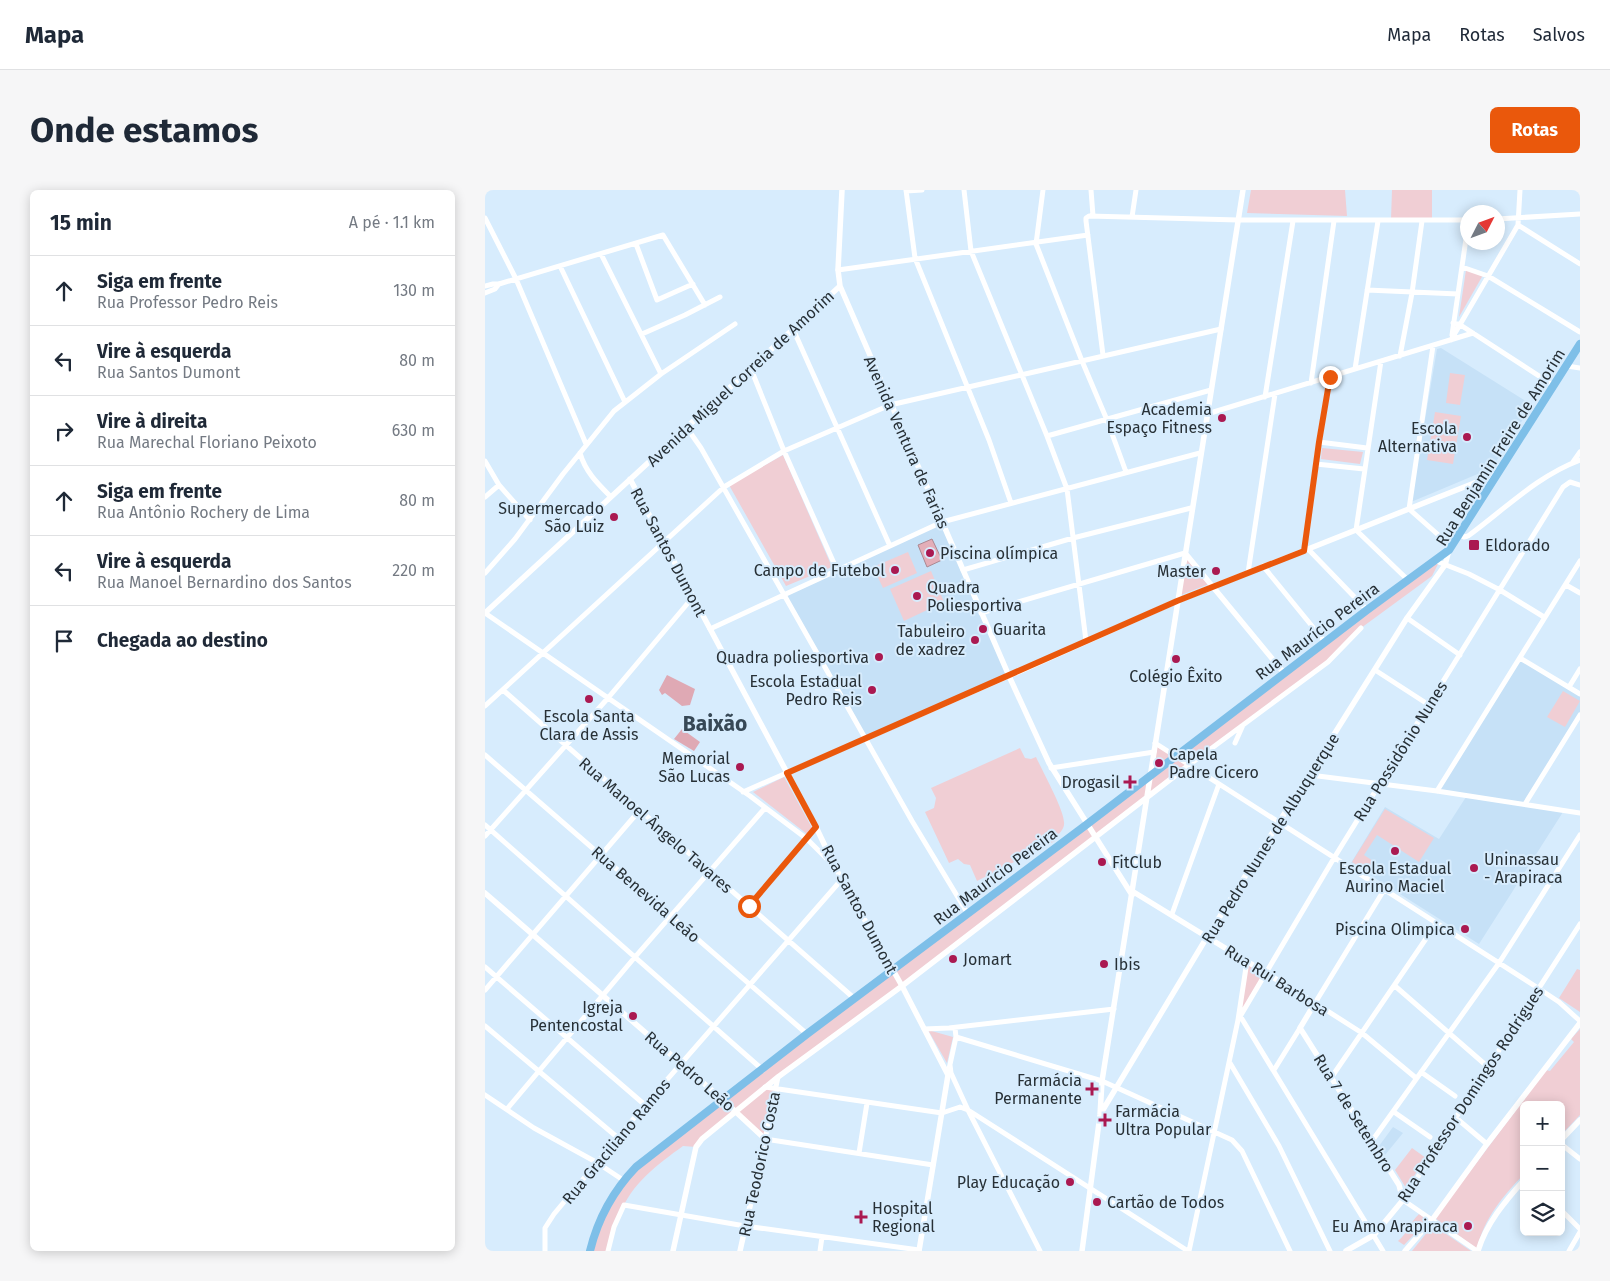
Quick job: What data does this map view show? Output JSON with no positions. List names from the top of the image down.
{
  "streets": {
    "main road": ["Rua Benjamin Freire de Amorim", "Rua Maurício Pereira"],
    "street": [
      "Avenida Miguel Correia de Amorim",
      "Avenida Ventura de Farias",
      "Rua Santos Dumont",
      "Rua Possidônio Nunes",
      "Rua Manoel Ângelo Tavares",
      "Rua Pedro Nunes de Albuquerque",
      "Rua Benevida Leão",
      "Rua Rui Barbosa",
      "Rua Pedro Leão",
      "Rua Professor Domingos Rodrigues",
      "Rua 7 de Setembro",
      "Rua Graciliano Ramos",
      "Rua Teodorico Costa"
    ]
  },
  "crossings": [
    ["Avenida Miguel Correia de Amorim", "Avenida Ventura de Farias"],
    ["Avenida Miguel Correia de Amorim", "Rua Santos Dumont"],
    ["Avenida Ventura de Farias", "Rua Maurício Pereira"],
    ["Avenida Ventura de Farias", "Rua Rui Barbosa"],
    ["Rua Benjamin Freire de Amorim", "Rua Maurício Pereira"],
    ["Rua Benjamin Freire de Amorim", "Rua Pedro Nunes de Albuquerque"],
    ["Rua Santos Dumont", "Rua Maurício Pereira"],
    ["Rua Santos Dumont", "Rua Graciliano Ramos"],
    ["Rua Maurício Pereira", "Rua Manoel Ângelo Tavares"],
    ["Rua Maurício Pereira", "Rua Benevida Leão"],
    ["Rua Maurício Pereira", "Rua Pedro Leão"],
    ["Rua Maurício Pereira", "Rua Teodorico Costa"],
    ["Rua Possidônio Nunes", "Rua Rui Barbosa"],
    ["Rua Manoel Ângelo Tavares", "Rua Graciliano Ramos"],
    ["Rua Pedro Nunes de Albuquerque", "Rua Rui Barbosa"],
    ["Rua Benevida Leão", "Rua Graciliano Ramos"],
    ["Rua Pedro Leão", "Rua Graciliano Ramos"],
    ["Rua Pedro Leão", "Rua Teodorico Costa"],
    ["Rua Professor Domingos Rodrigues", "Rua 7 de Setembro"]
  ],
  "districts": ["Baixão"],
  "places": {
    "other": [
      "Academia Espaço Fitness",
      "Escola Alternativa",
      "Supermercado São Luiz",
      "Piscina olímpica",
      "Campo de Futebol",
      "Master",
      "Quadra Poliesportiva",
      "Guarita",
      "Tabuleiro de xadrez",
      "Quadra poliesportiva",
      "Colégio Êxito",
      "Escola Estadual Pedro Reis",
      "Escola Santa Clara de Assis",
      "Capela Padre Cicero",
      "Memorial São Lucas",
      "Escola Estadual Aurino Maciel",
      "FitClub",
      "Uninassau - Arapiraca",
      "Piscina Olimpica",
      "Jomart",
      "Ibis",
      "Igreja Pentencostal",
      "Play Educação",
      "Cartão de Todos",
      "Eu Amo Arapiraca"
    ],
    "transit": ["Eldorado"],
    "health": [
      "Drogasil",
      "Farmácia Permanente",
      "Farmácia Ultra Popular",
      "Hospital Regional"
    ]
  },
  "north": "top right",
  "page": {
    "header": "Mapa",
    "nav": ["Mapa", "Rotas", "Salvos"],
    "buttons": "Rotas",
    "title": "Onde estamos",
    "heading": ["15 min", "A pé · 1.1 km"],
    "list": [
      ["Siga em frente", "Rua Professor Pedro Reis", "130 m"],
      ["Vire à esquerda", "Rua Santos Dumont", "80 m"],
      ["Vire à direita", "Rua Marechal Floriano Peixoto", "630 m"],
      ["Siga em frente", "Rua Antônio Rochery de Lima", "80 m"],
      ["Vire à esquerda", "Rua Manoel Bernardino dos Santos", "220 m"],
      "Chegada ao destino"
    ],
    "map_buttons": ["+", "−"]
  }
}
